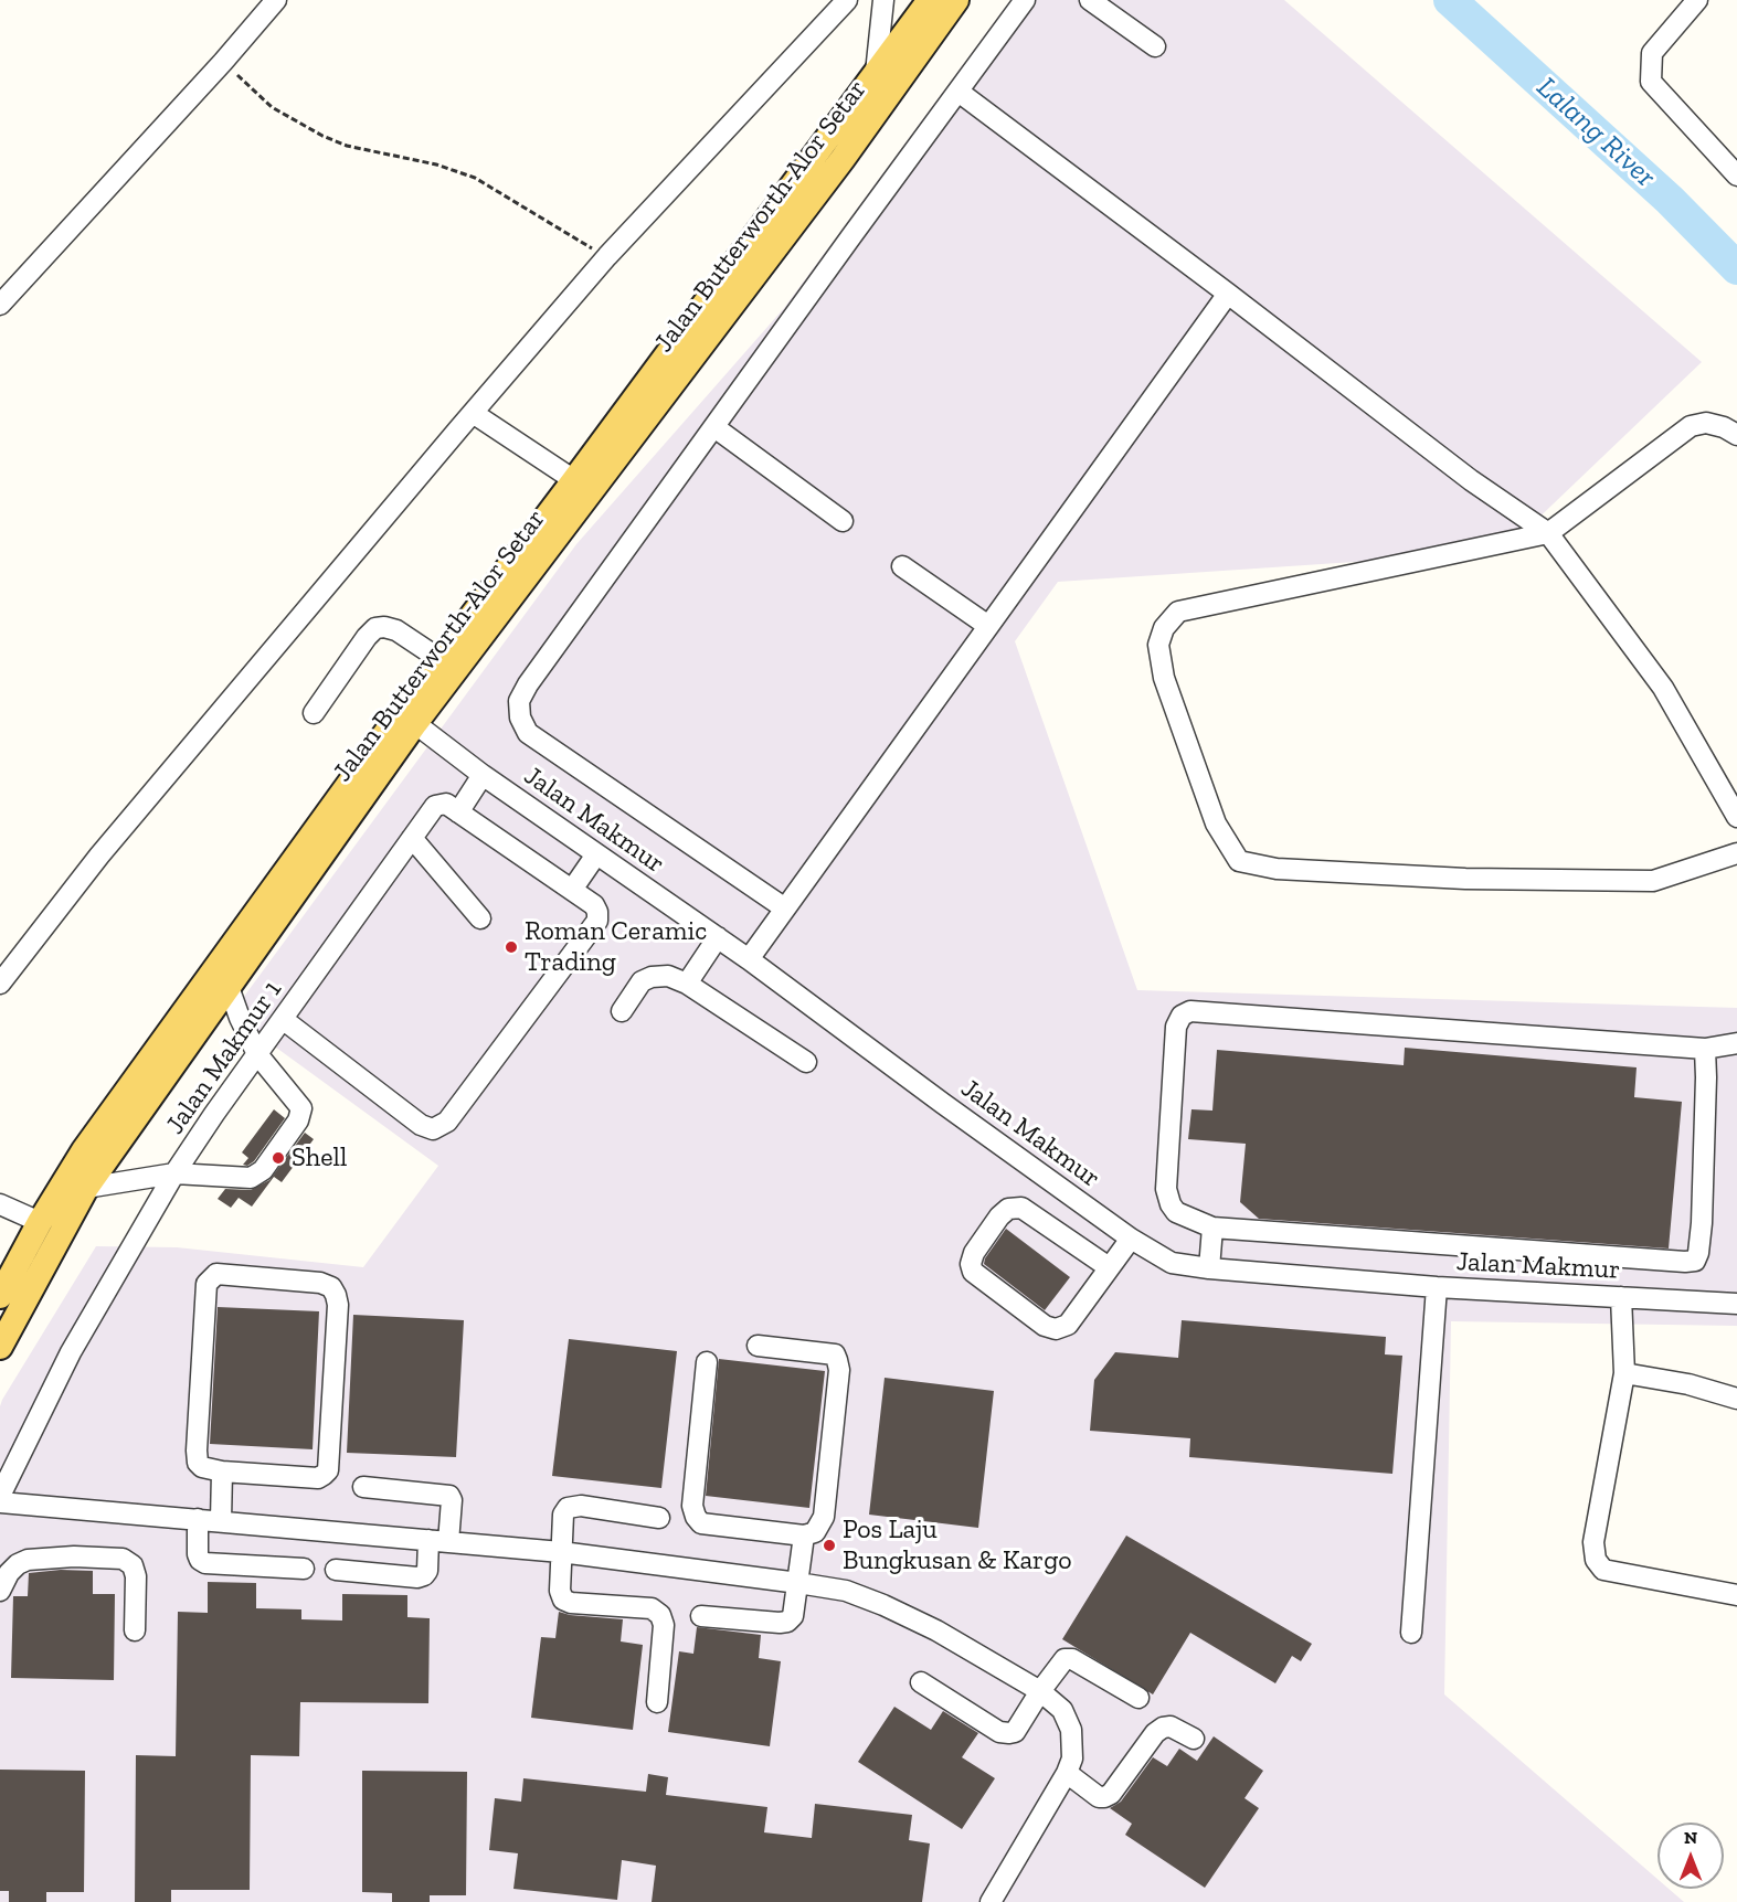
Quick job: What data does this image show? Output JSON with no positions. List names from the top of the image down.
{
  "streets": {
    "main road": ["Jalan Butterworth-Alor Setar"],
    "street": ["Jalan Makmur", "Jalan Makmur 1"]
  },
  "crossings": [
    ["Jalan Butterworth-Alor Setar", "Jalan Makmur"]
  ],
  "water": ["Lalang River"],
  "places": ["Roman Ceramic Trading", "Shell", "Pos Laju Bungkusan & Kargo"],
  "north": "top"
}
